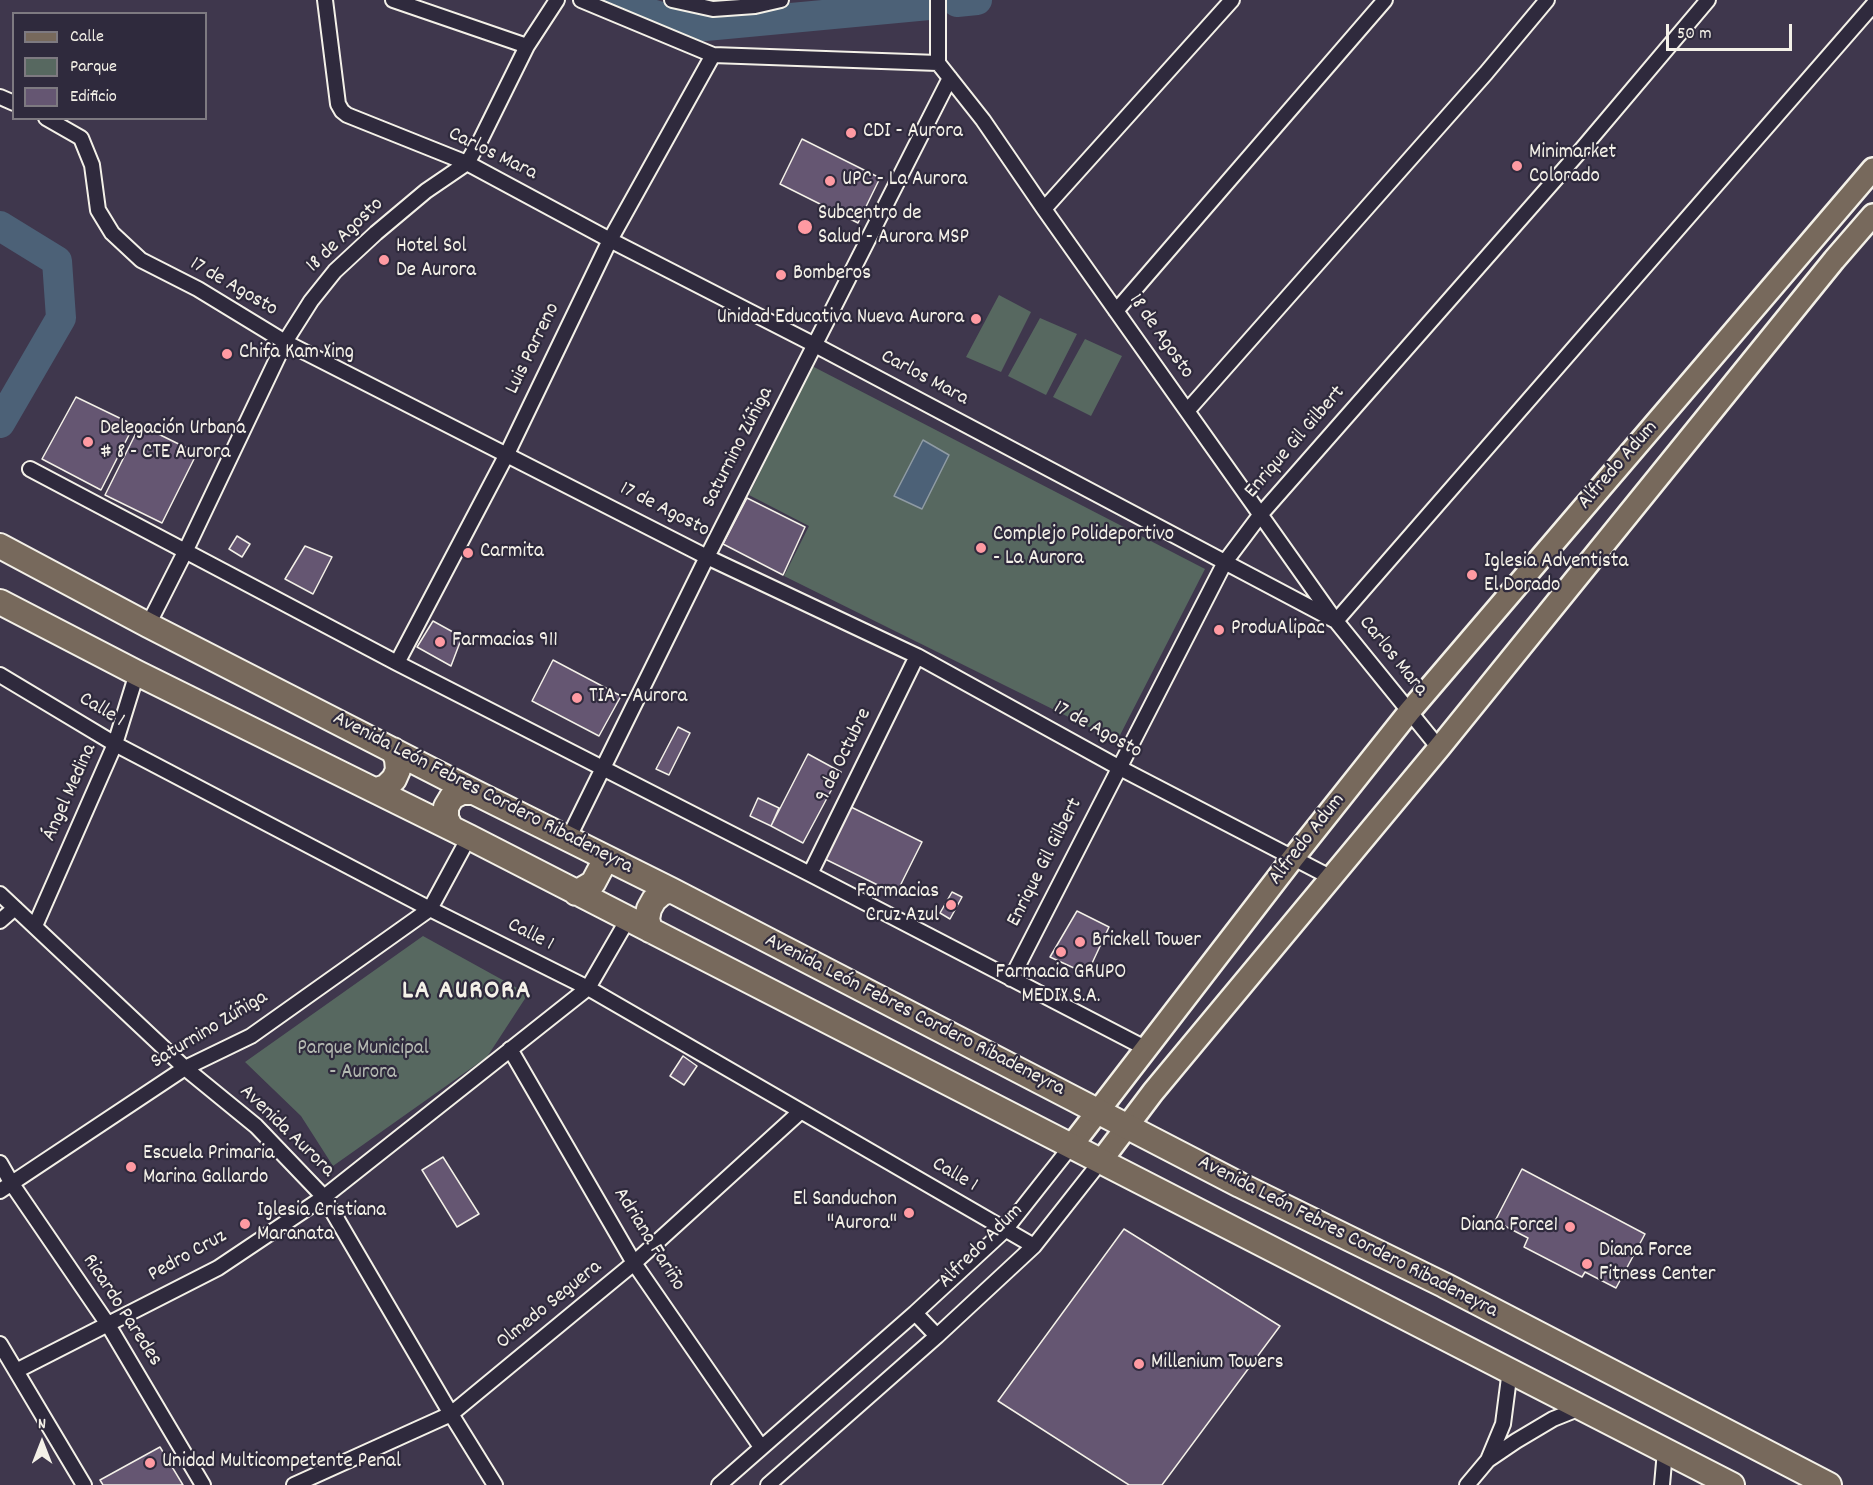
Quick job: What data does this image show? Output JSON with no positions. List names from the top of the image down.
{
  "streets": {
    "highway": ["Avenida León Febres Cordero Ribadeneyra"],
    "main road": ["Alfredo Adum"],
    "street": [
      "Carlos Mara",
      "18 de Agosto",
      "17 de Agosto",
      "Luis Parreno",
      "Enrique Gil Gilbert",
      "Saturnino Zúñiga",
      "Calle 1",
      "9 de Octubre",
      "Ángel Medina",
      "Avenida Aurora",
      "Adriana Fariño",
      "Pedro Cruz",
      "Olmedo Seguera",
      "Ricardo Paredes"
    ]
  },
  "crossings": [
    ["Carlos Mara", "18 de Agosto"],
    ["Carlos Mara", "Luis Parreno"],
    ["Carlos Mara", "Enrique Gil Gilbert"],
    ["Carlos Mara", "Saturnino Zúñiga"],
    ["Carlos Mara", "Alfredo Adum"],
    ["18 de Agosto", "17 de Agosto"],
    ["18 de Agosto", "Enrique Gil Gilbert"],
    ["18 de Agosto", "Saturnino Zúñiga"],
    ["18 de Agosto", "Avenida León Febres Cordero Ribadeneyra"],
    ["17 de Agosto", "Luis Parreno"],
    ["17 de Agosto", "Enrique Gil Gilbert"],
    ["17 de Agosto", "Saturnino Zúñiga"],
    ["17 de Agosto", "Alfredo Adum"],
    ["17 de Agosto", "9 de Octubre"],
    ["Saturnino Zúñiga", "Calle 1"],
    ["Saturnino Zúñiga", "Avenida León Febres Cordero Ribadeneyra"],
    ["Saturnino Zúñiga", "Avenida Aurora"],
    ["Saturnino Zúñiga", "Ricardo Paredes"],
    ["Alfredo Adum", "Calle 1"],
    ["Alfredo Adum", "Avenida León Febres Cordero Ribadeneyra"],
    ["Alfredo Adum", "Adriana Fariño"],
    ["Calle 1", "Ángel Medina"],
    ["Calle 1", "Pedro Cruz"],
    ["Calle 1", "Olmedo Seguera"],
    ["Ángel Medina", "Avenida León Febres Cordero Ribadeneyra"],
    ["Ángel Medina", "Avenida Aurora"],
    ["Avenida León Febres Cordero Ribadeneyra", "Pedro Cruz"],
    ["Avenida Aurora", "Pedro Cruz"],
    ["Avenida Aurora", "Olmedo Seguera"],
    ["Adriana Fariño", "Pedro Cruz"],
    ["Adriana Fariño", "Olmedo Seguera"],
    ["Pedro Cruz", "Ricardo Paredes"]
  ],
  "districts": ["LA AURORA"],
  "parks": ["Parque Municipal - Aurora"],
  "places": [
    "CDI - Aurora",
    "Minimarket Colorado",
    "UPC - La Aurora",
    "Subcentro de Salud - Aurora MSP",
    "Hotel Sol De Aurora",
    "Bomberos",
    "Unidad Educativa Nueva Aurora",
    "Chifa Kam Xing",
    "Delegación Urbana # 8 - CTE Aurora",
    "Complejo Polideportivo - La Aurora",
    "Carmita",
    "Iglesia Adventista El Dorado",
    "ProduAlipac",
    "Farmacias 911",
    "TIA - Aurora",
    "Farmacias Cruz Azul",
    "Brickell Tower",
    "Farmacia GRUPO MEDIX S.A.",
    "Escuela Primaria Marina Gallardo",
    "El Sanduchon \"Aurora\"",
    "Iglesia Cristiana Maranata",
    "Diana Force1",
    "Diana Force Fitness Center",
    "Millenium Towers",
    "Unidad Multicompetente Penal"
  ],
  "legend": ["Calle", "Parque", "Edificio"],
  "scale_bar": "50 m",
  "north": "top"
}
